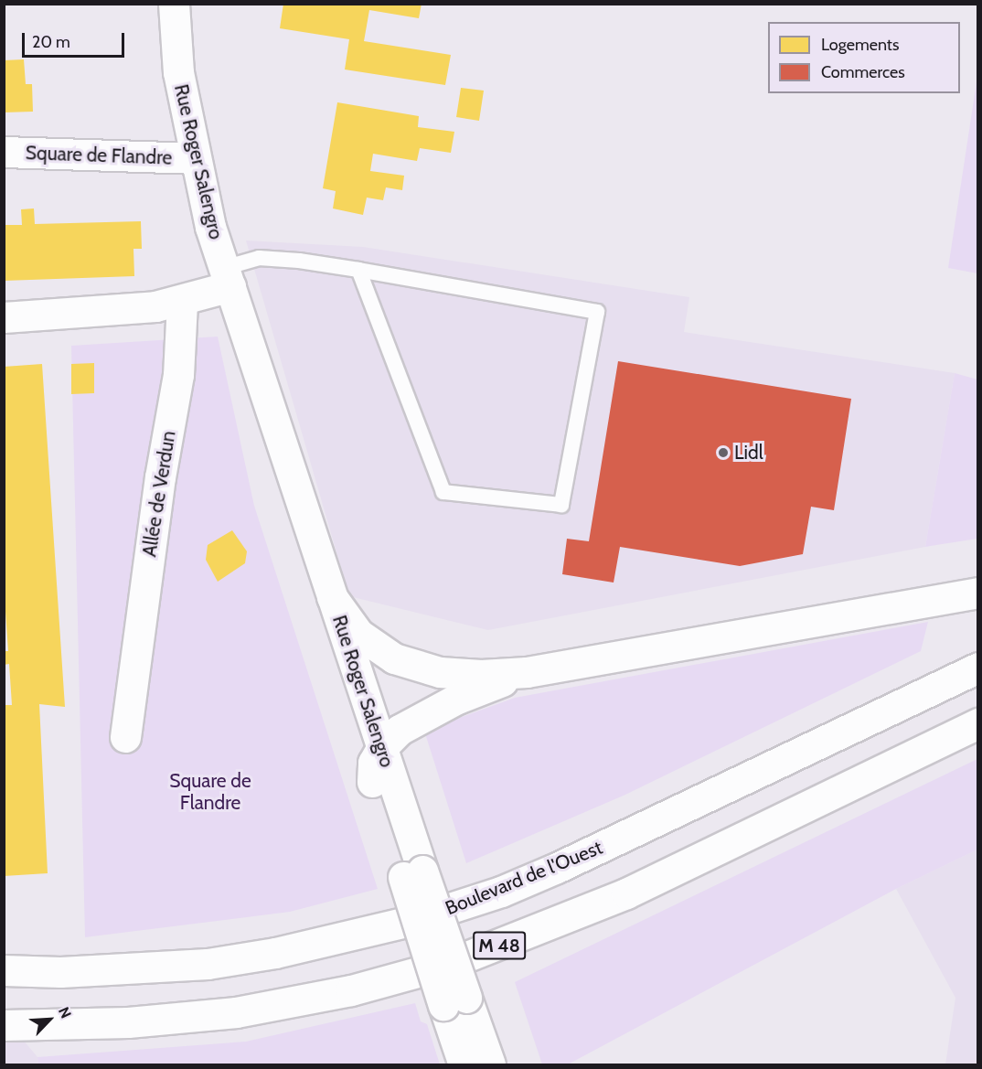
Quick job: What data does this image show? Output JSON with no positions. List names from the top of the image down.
{
  "streets": {
    "main road": [
      "Square de Flandre",
      "Rue Roger Salengro",
      "Allée de Verdun",
      "Boulevard de l'Ouest",
      "M 48"
    ]
  },
  "crossings": [
    ["Square de Flandre", "Rue Roger Salengro"]
  ],
  "parks": ["Square de Flandre"],
  "places": ["Lidl"],
  "legend": ["Logements", "Commerces"],
  "scale_bar": "20 m",
  "north": "top right"
}
